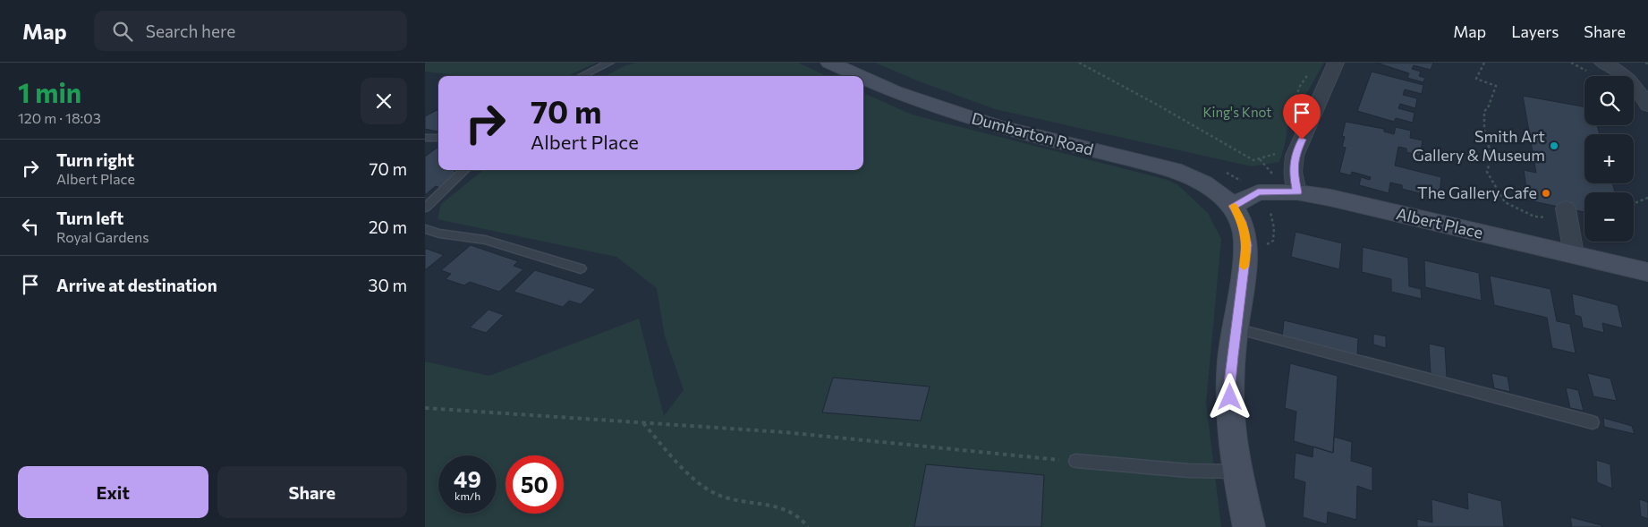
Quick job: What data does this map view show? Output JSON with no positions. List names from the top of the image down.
{
  "streets": {
    "main road": ["Dumbarton Road", "Albert Place"]
  },
  "crossings": [
    ["Dumbarton Road", "Albert Place"]
  ],
  "parks": ["King's Knot"],
  "places": ["Smith Art Gallery & Museum", "The Gallery Cafe"],
  "page": {
    "header": "Map",
    "search": "Search here",
    "nav": ["Map", "Layers", "Share"],
    "heading": ["1 min", "120 m · 18:03"],
    "map_buttons": ["+", "−"],
    "turn": ["70 m", "Albert Place"],
    "list": [
      {
        "name": "Turn right",
        "note": "Albert Place",
        "value": "70 m"
      },
      {
        "name": "Turn left",
        "note": "Royal Gardens",
        "value": "20 m"
      },
      {
        "name": "Arrive at destination",
        "value": "30 m"
      }
    ],
    "speed": "49 km/h",
    "limit": "50",
    "buttons": ["Exit", "Share"]
  }
}
